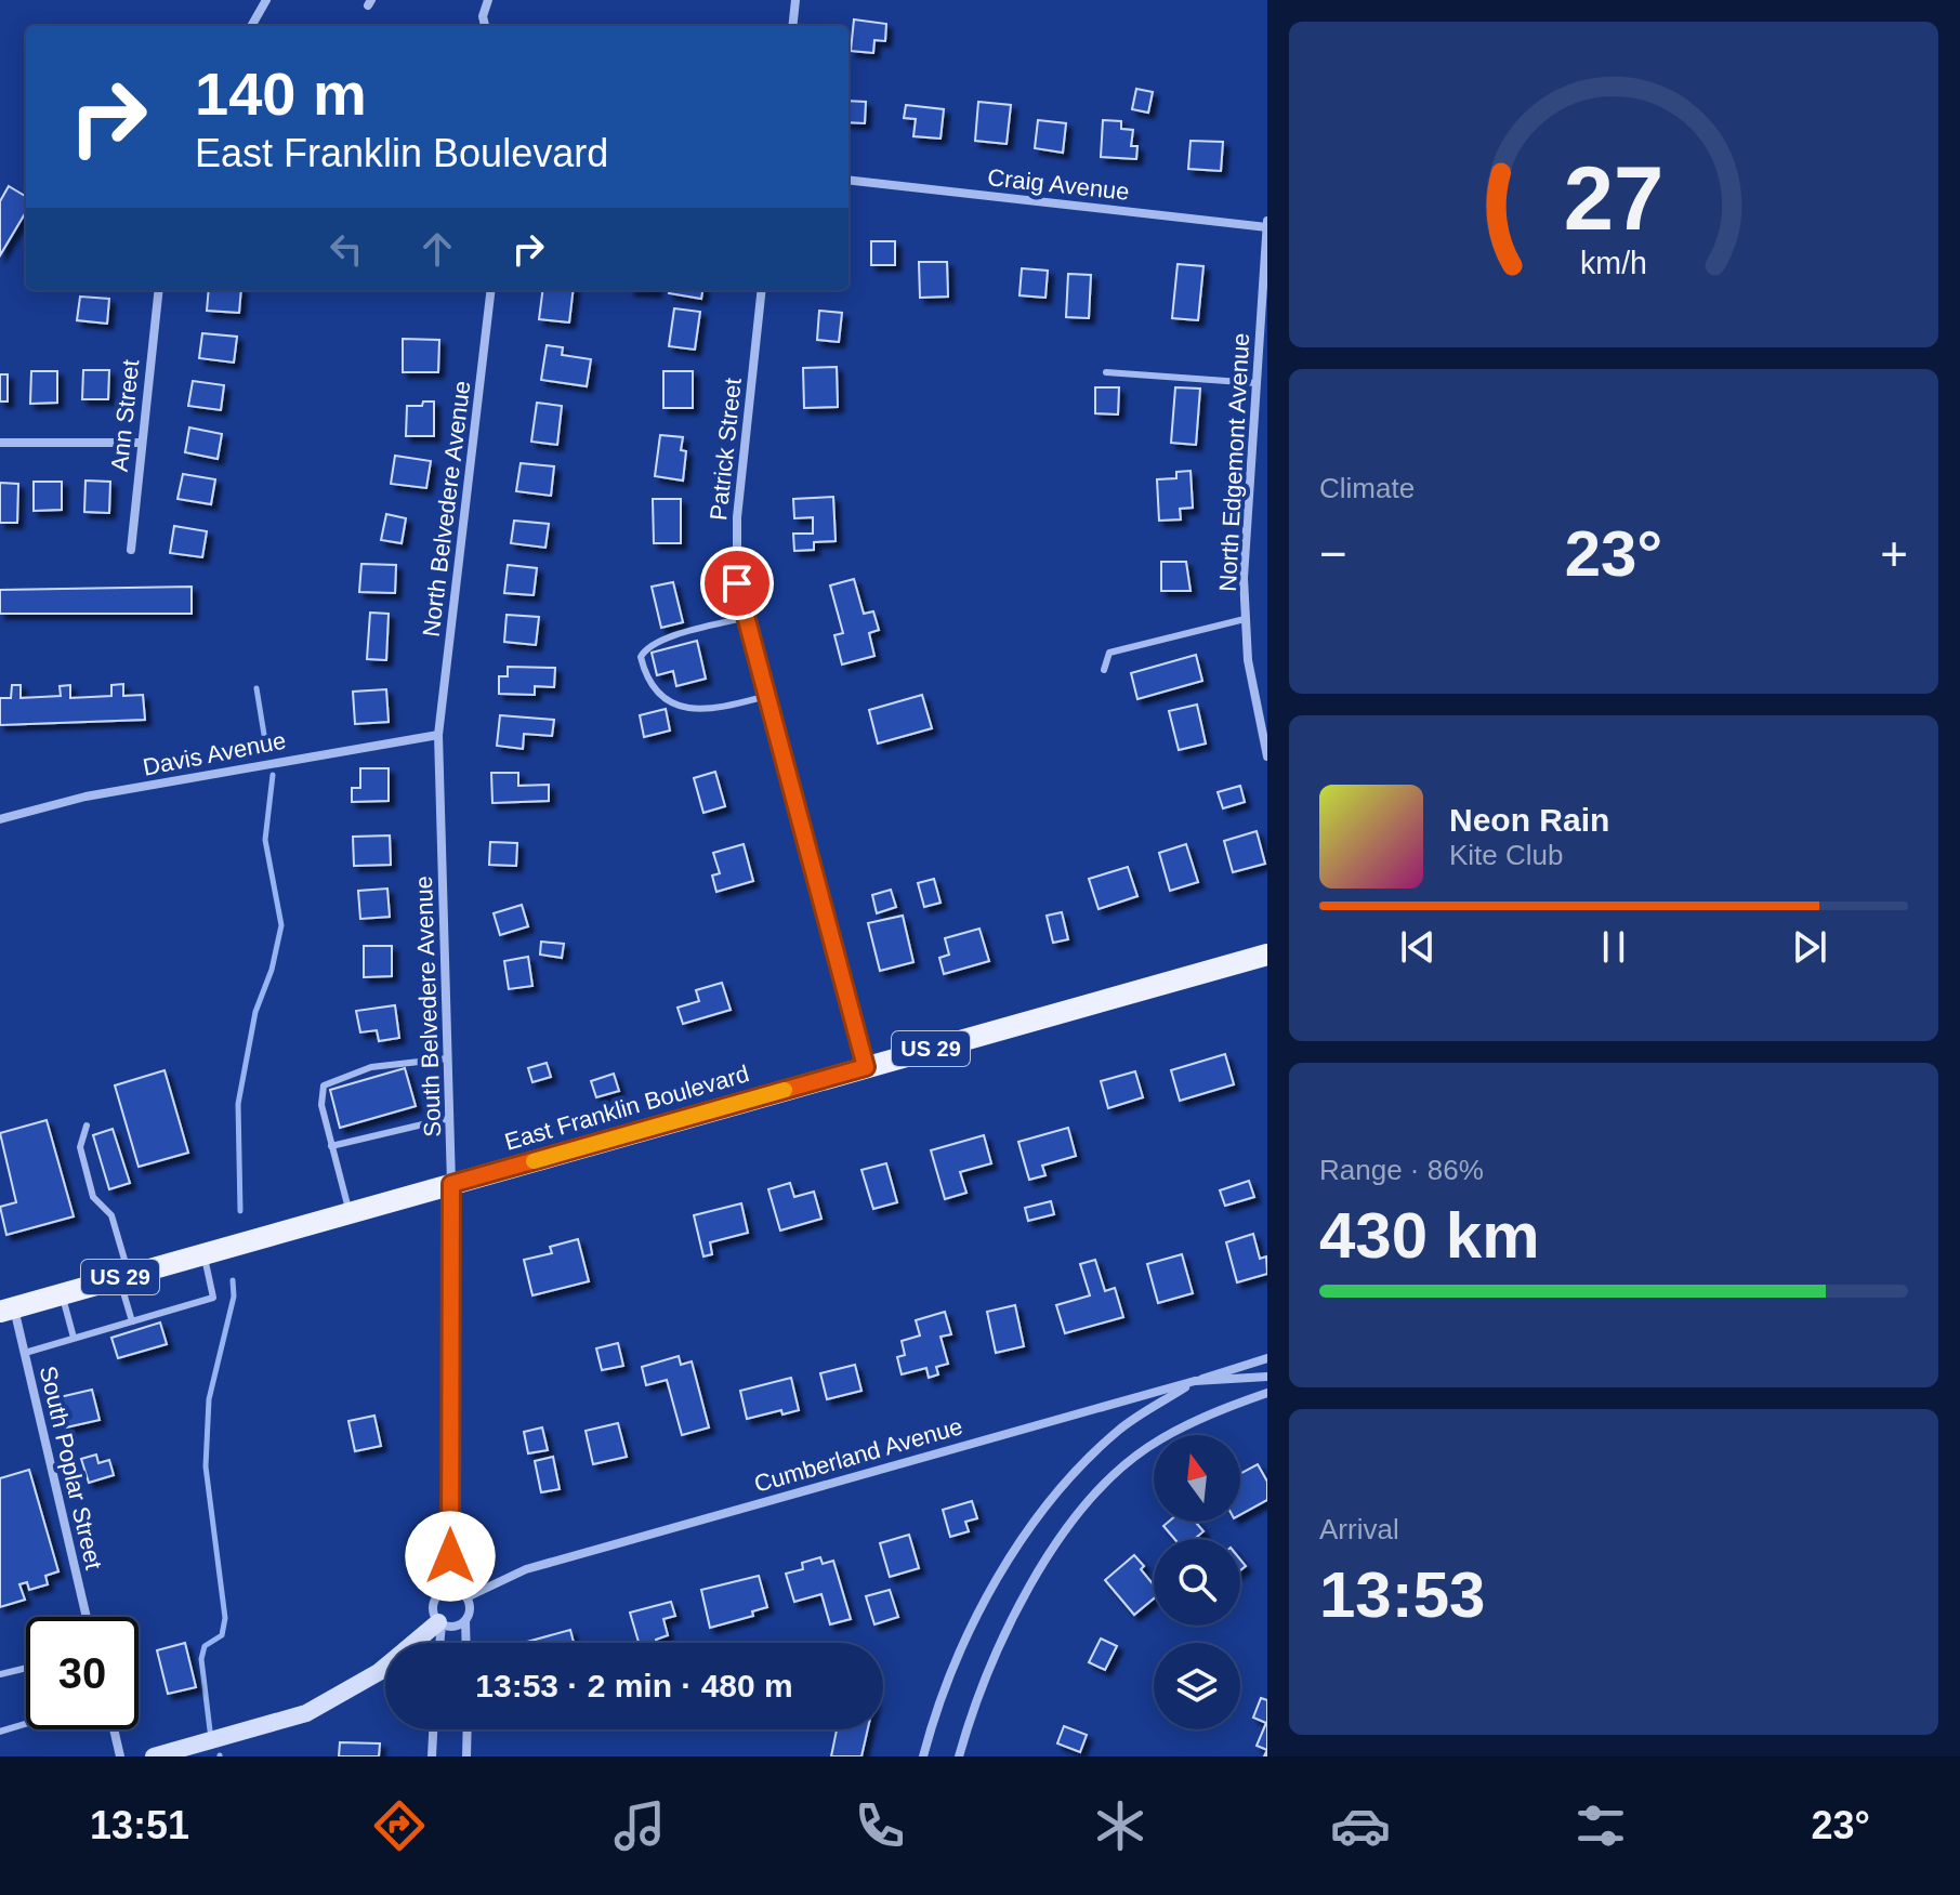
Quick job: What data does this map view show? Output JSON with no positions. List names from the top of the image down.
{
  "streets": {
    "main road": ["US 29", "East Franklin Boulevard"],
    "street": [
      "Craig Avenue",
      "Ann Street",
      "Patrick Street",
      "North Edgemont Avenue",
      "North Belvedere Avenue",
      "Davis Avenue",
      "South Belvedere Avenue",
      "Cumberland Avenue",
      "South Poplar Street"
    ]
  },
  "crossings": [
    ["Craig Avenue", "North Edgemont Avenue"],
    ["Patrick Street", "East Franklin Boulevard"],
    ["North Belvedere Avenue", "Davis Avenue"],
    ["North Belvedere Avenue", "South Belvedere Avenue"],
    ["Davis Avenue", "South Belvedere Avenue"],
    ["South Belvedere Avenue", "East Franklin Boulevard"],
    ["South Belvedere Avenue", "Cumberland Avenue"],
    ["East Franklin Boulevard", "South Poplar Street"]
  ],
  "north": "top",
  "page": {
    "turn": ["140 m", "East Franklin Boulevard"],
    "tile": [
      "Climate",
      ["Range · 86%", "430 km"],
      ["Arrival", "13:53"]
    ],
    "heat": ["−", "23°", "+"],
    "song": ["Neon Rain", "Kite Club"],
    "limit": "30",
    "trip": "13:53 · 2 min · 480 m",
    "tabs": ["13:51", "23°"],
    "gauge": ["27", "km/h"]
  }
}
